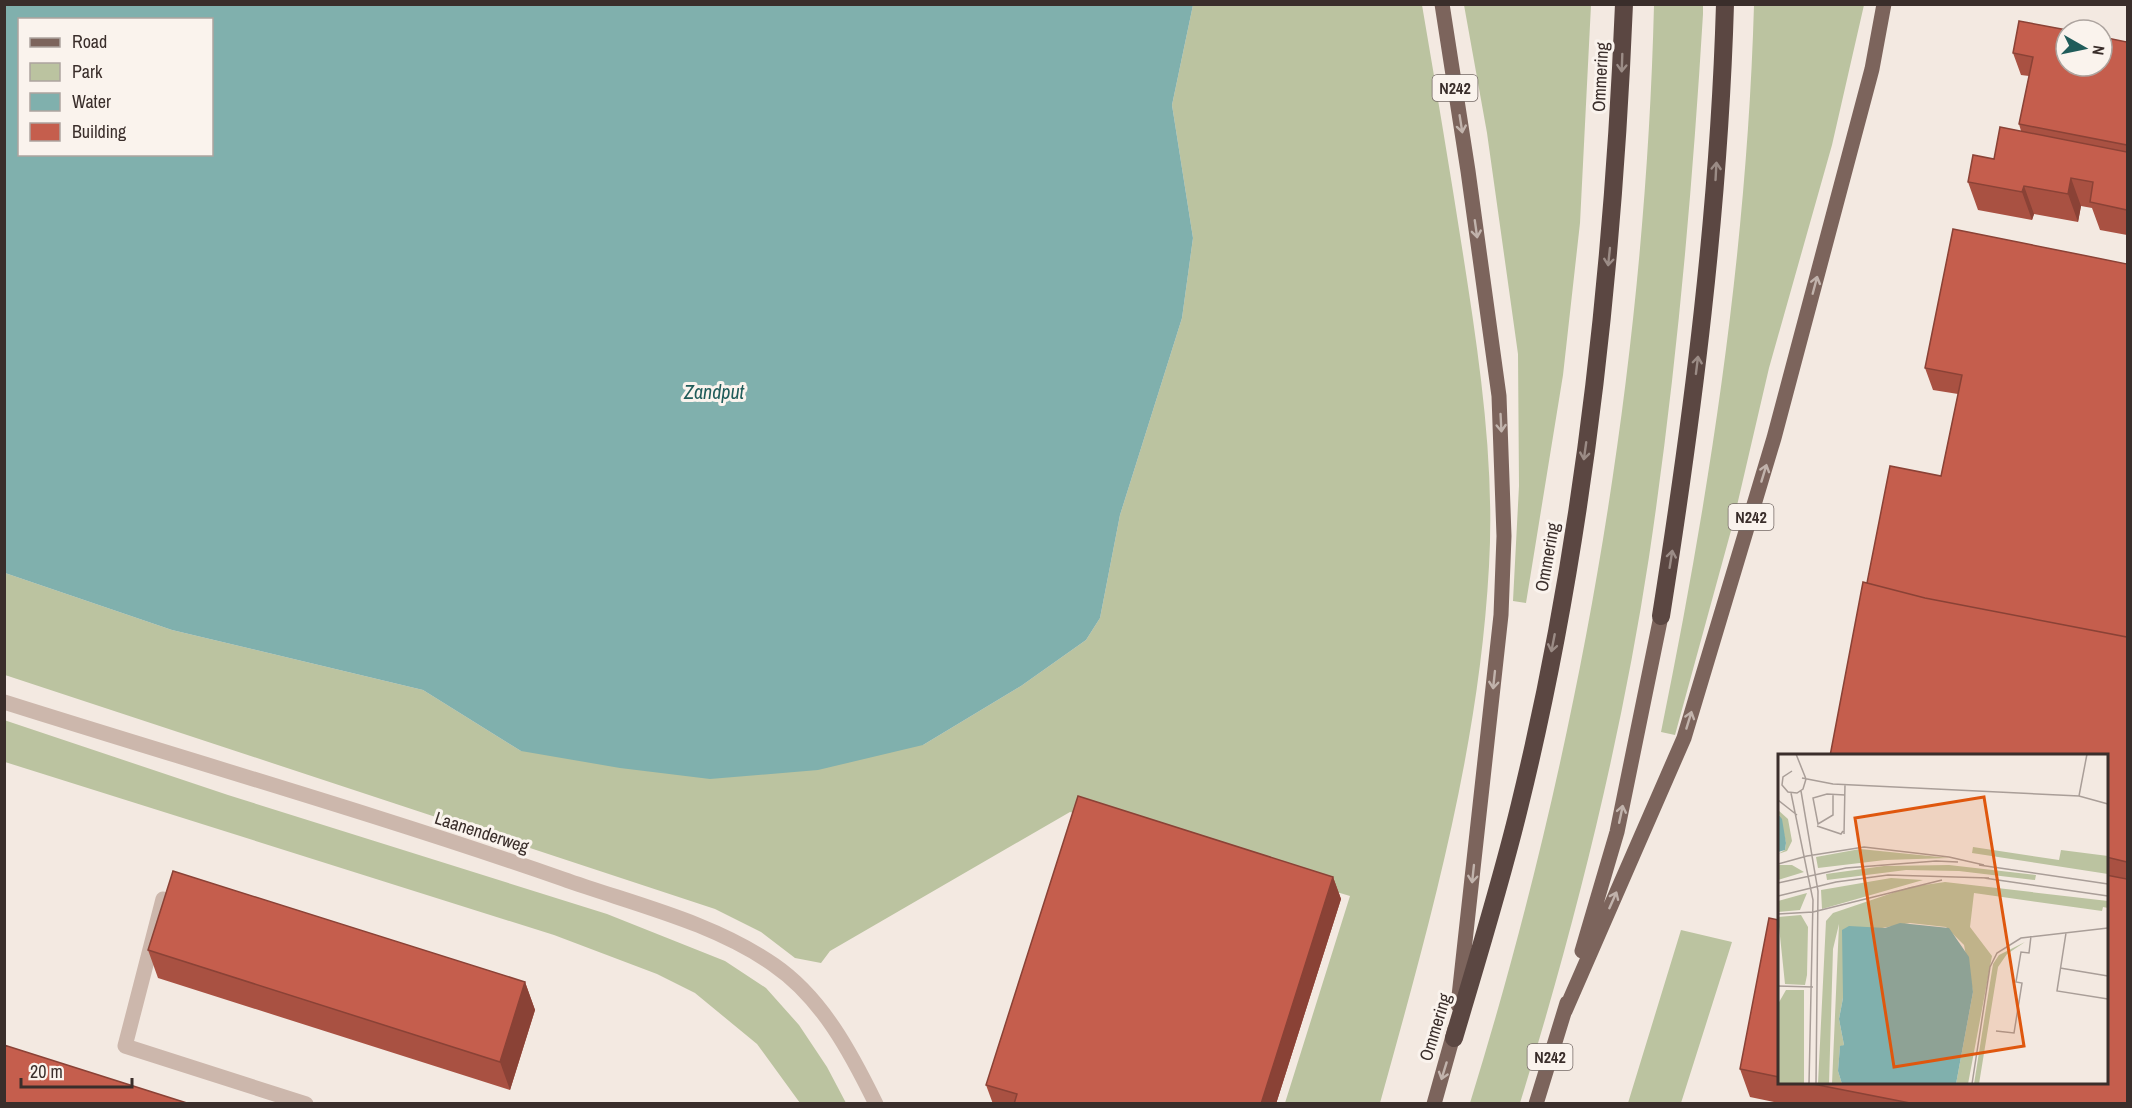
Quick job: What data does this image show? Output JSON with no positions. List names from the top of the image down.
{
  "streets": {
    "highway": ["Ommering", "N242"],
    "street": ["Laanenderweg"]
  },
  "crossings": [
    ["Ommering", "N242"]
  ],
  "water": ["Zandput"],
  "legend": [
    "Road",
    "Park",
    "Water",
    "Building"
  ],
  "scale_bar": "20 m",
  "north": "right"
}
